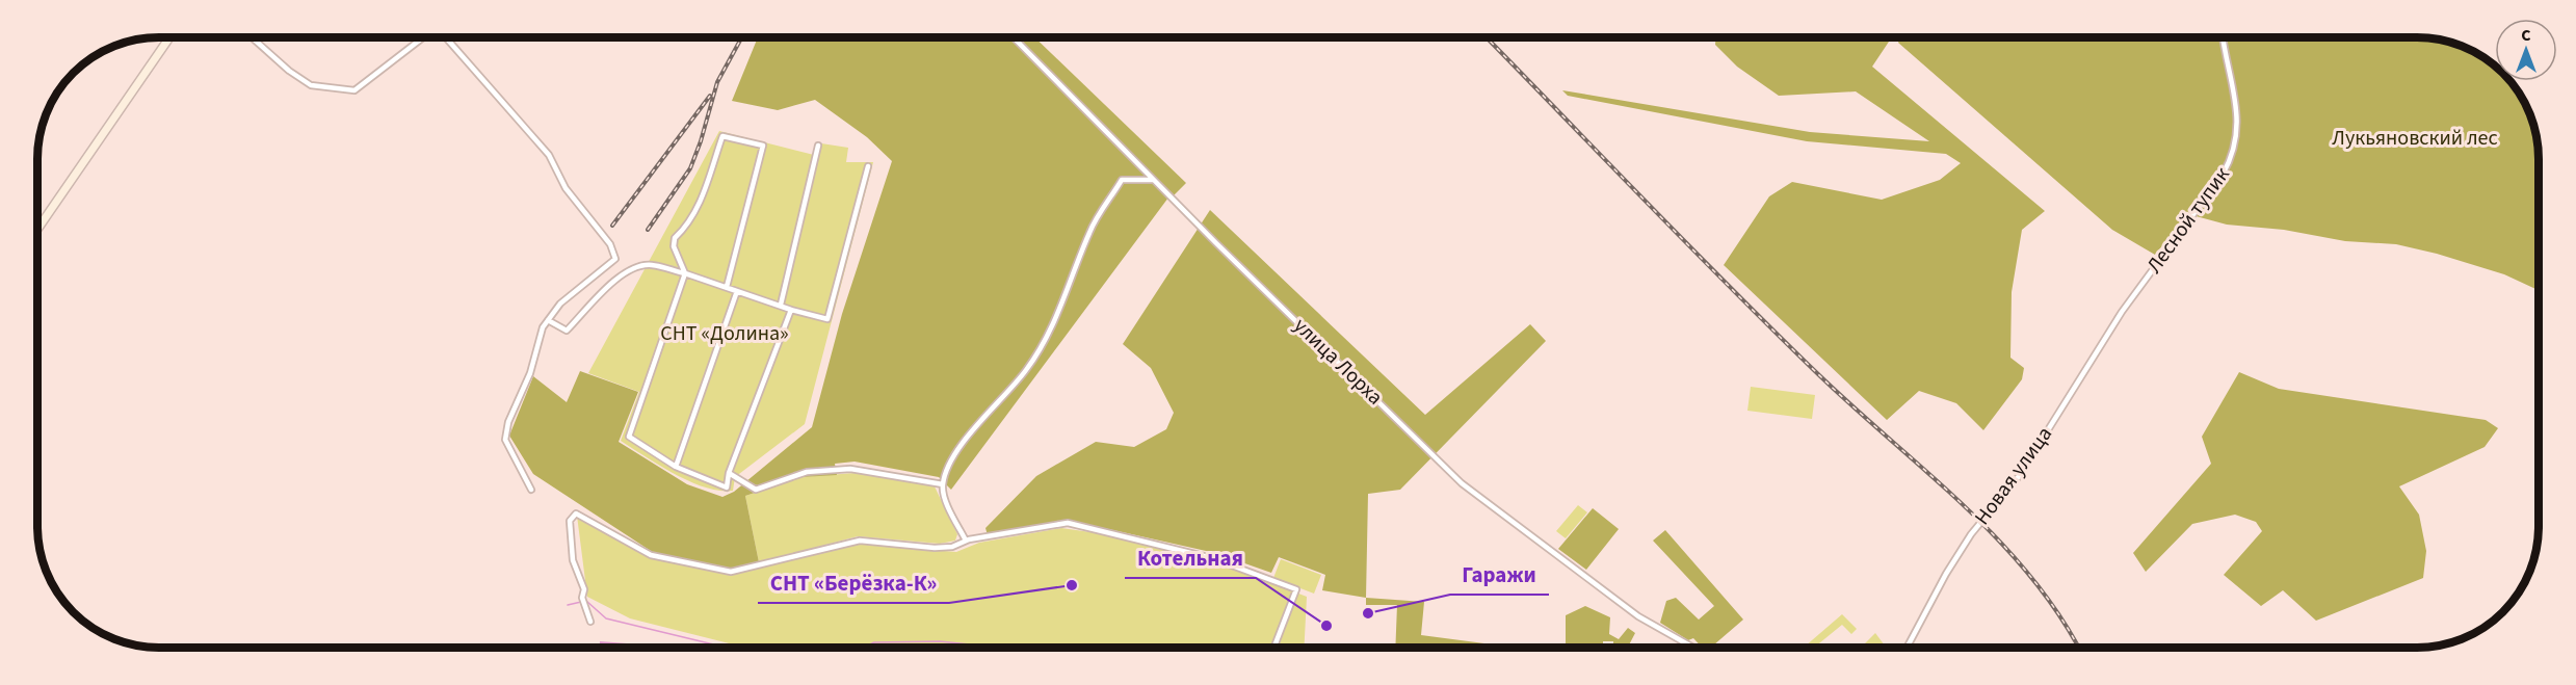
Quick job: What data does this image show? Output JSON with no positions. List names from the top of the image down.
{
  "streets": {
    "street": ["Лесной тупик", "улица Лорха", "Новая улица"]
  },
  "crossings": [
    ["Лесной тупик", "Новая улица"]
  ],
  "parks": ["Лукьяновский лес", "СНТ «Долина»"],
  "places": ["СНТ «Берёзка-К»", "Гаражи", "Котельная"],
  "north": "top"
}
